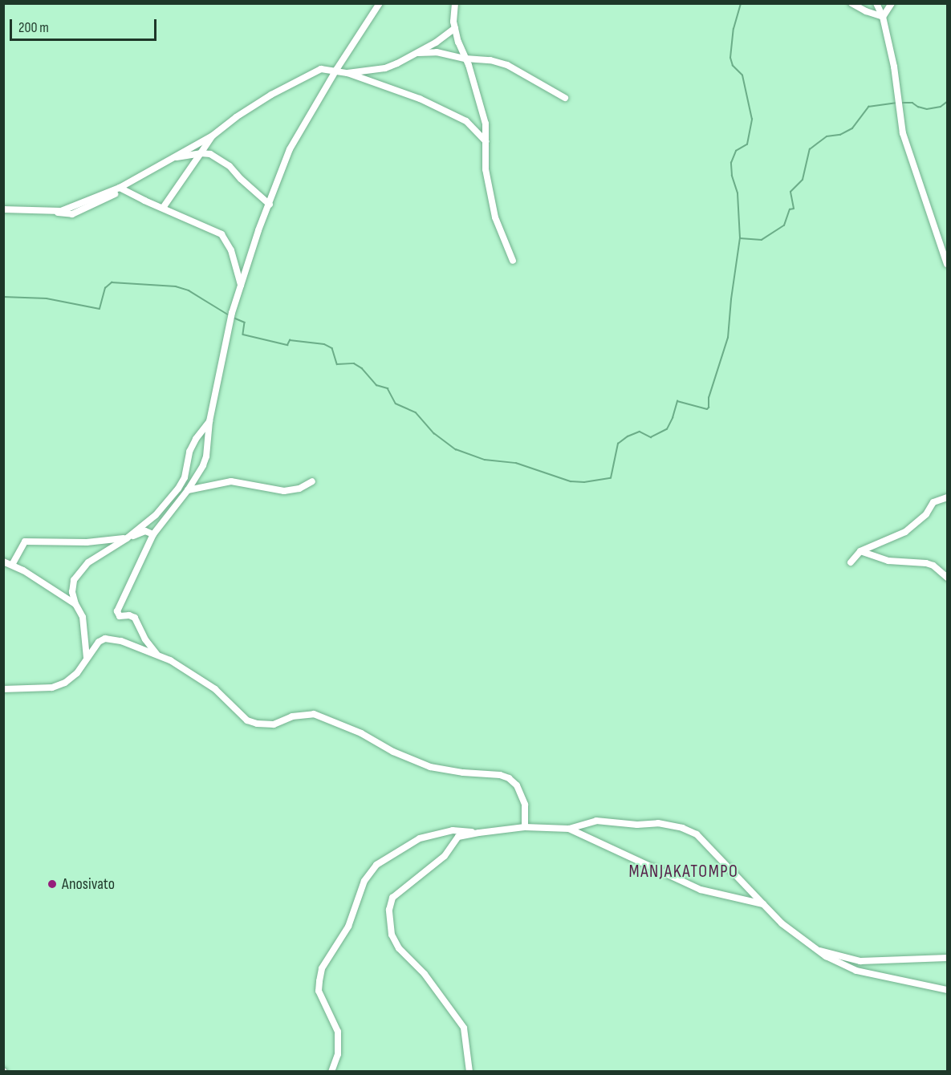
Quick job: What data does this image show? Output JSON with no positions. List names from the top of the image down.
{
  "districts": ["MANJAKATOMPO"],
  "places": ["Anosivato"],
  "scale_bar": "200 m"
}
